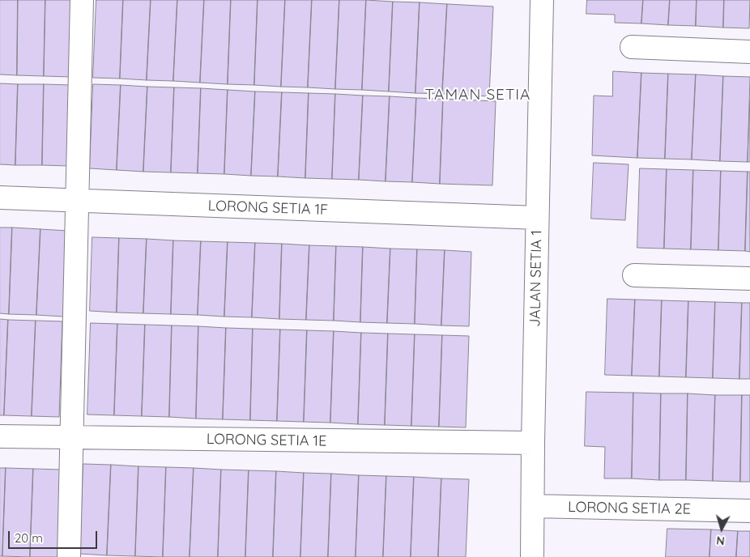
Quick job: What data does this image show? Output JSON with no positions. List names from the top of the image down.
{
  "streets": {
    "street": [
      "LORONG SETIA 1F",
      "JALAN SETIA 1",
      "LORONG SETIA 1E",
      "LORONG SETIA 2E"
    ]
  },
  "crossings": [
    ["LORONG SETIA 1F", "JALAN SETIA 1"],
    ["JALAN SETIA 1", "LORONG SETIA 1E"],
    ["JALAN SETIA 1", "LORONG SETIA 2E"]
  ],
  "districts": ["TAMAN SETIA"],
  "scale_bar": "20 m",
  "north": "bottom"
}
